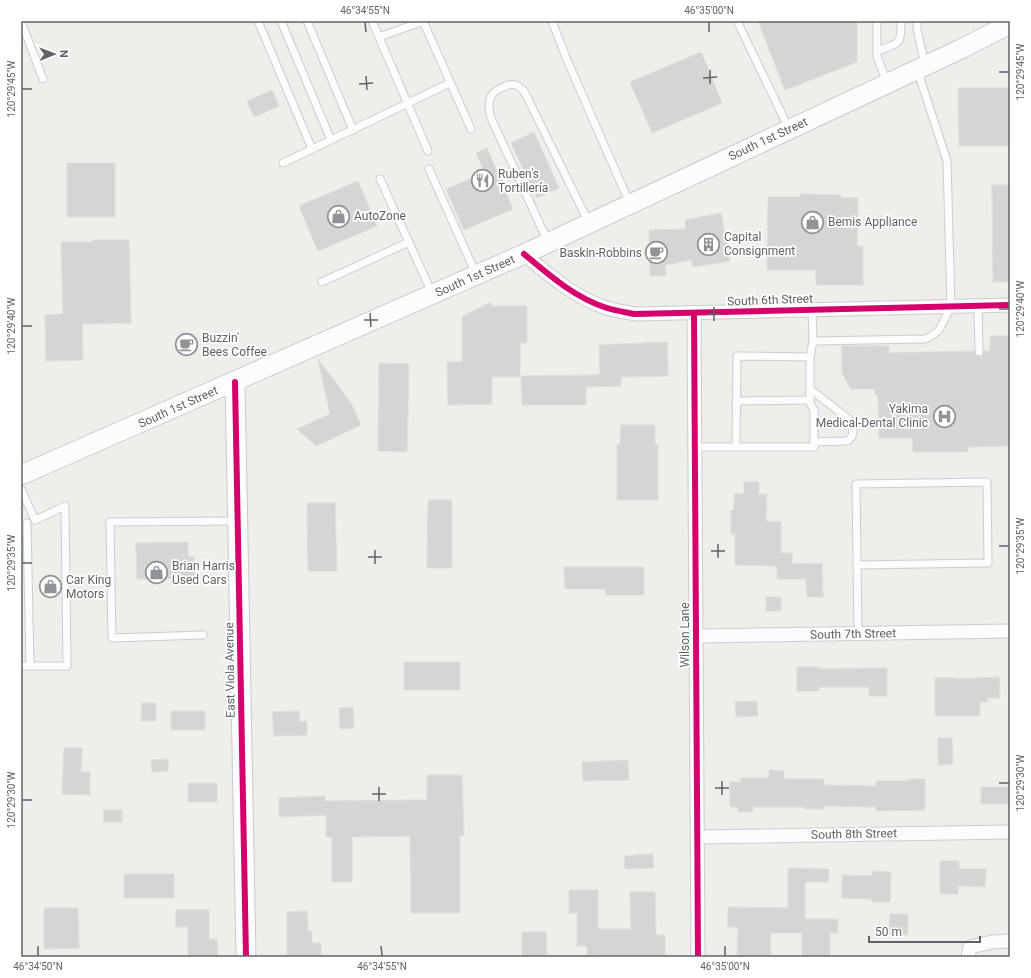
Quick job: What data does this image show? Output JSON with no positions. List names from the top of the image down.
{
  "streets": {
    "main road": ["South 1st Street", "East Viola Avenue"],
    "street": [
      "South 6th Street",
      "South 7th Street",
      "Wilson Lane",
      "South 8th Street"
    ]
  },
  "crossings": [
    ["South 1st Street", "South 6th Street"],
    ["South 1st Street", "East Viola Avenue"],
    ["South 6th Street", "Wilson Lane"],
    ["South 7th Street", "Wilson Lane"],
    ["Wilson Lane", "South 8th Street"]
  ],
  "places": {
    "restaurant": ["Ruben's Tortillería"],
    "shop": [
      "AutoZone",
      "Bemis Appliance",
      "Brian Harris Used Cars",
      "Car King Motors"
    ],
    "building": ["Capital Consignment"],
    "cafe": ["Baskin-Robbins", "Buzzin' Bees Coffee"],
    "hospital": ["Yakima Medical-Dental Clinic"]
  },
  "scale_bar": "50 m",
  "north": "right",
  "coordinates": [
    "46°34'55\"N",
    "46°35'00\"N",
    "120°29'45\"W",
    "120°29'40\"W",
    "120°29'35\"W",
    "120°29'30\"W",
    "46°34'50\"N"
  ]
}
